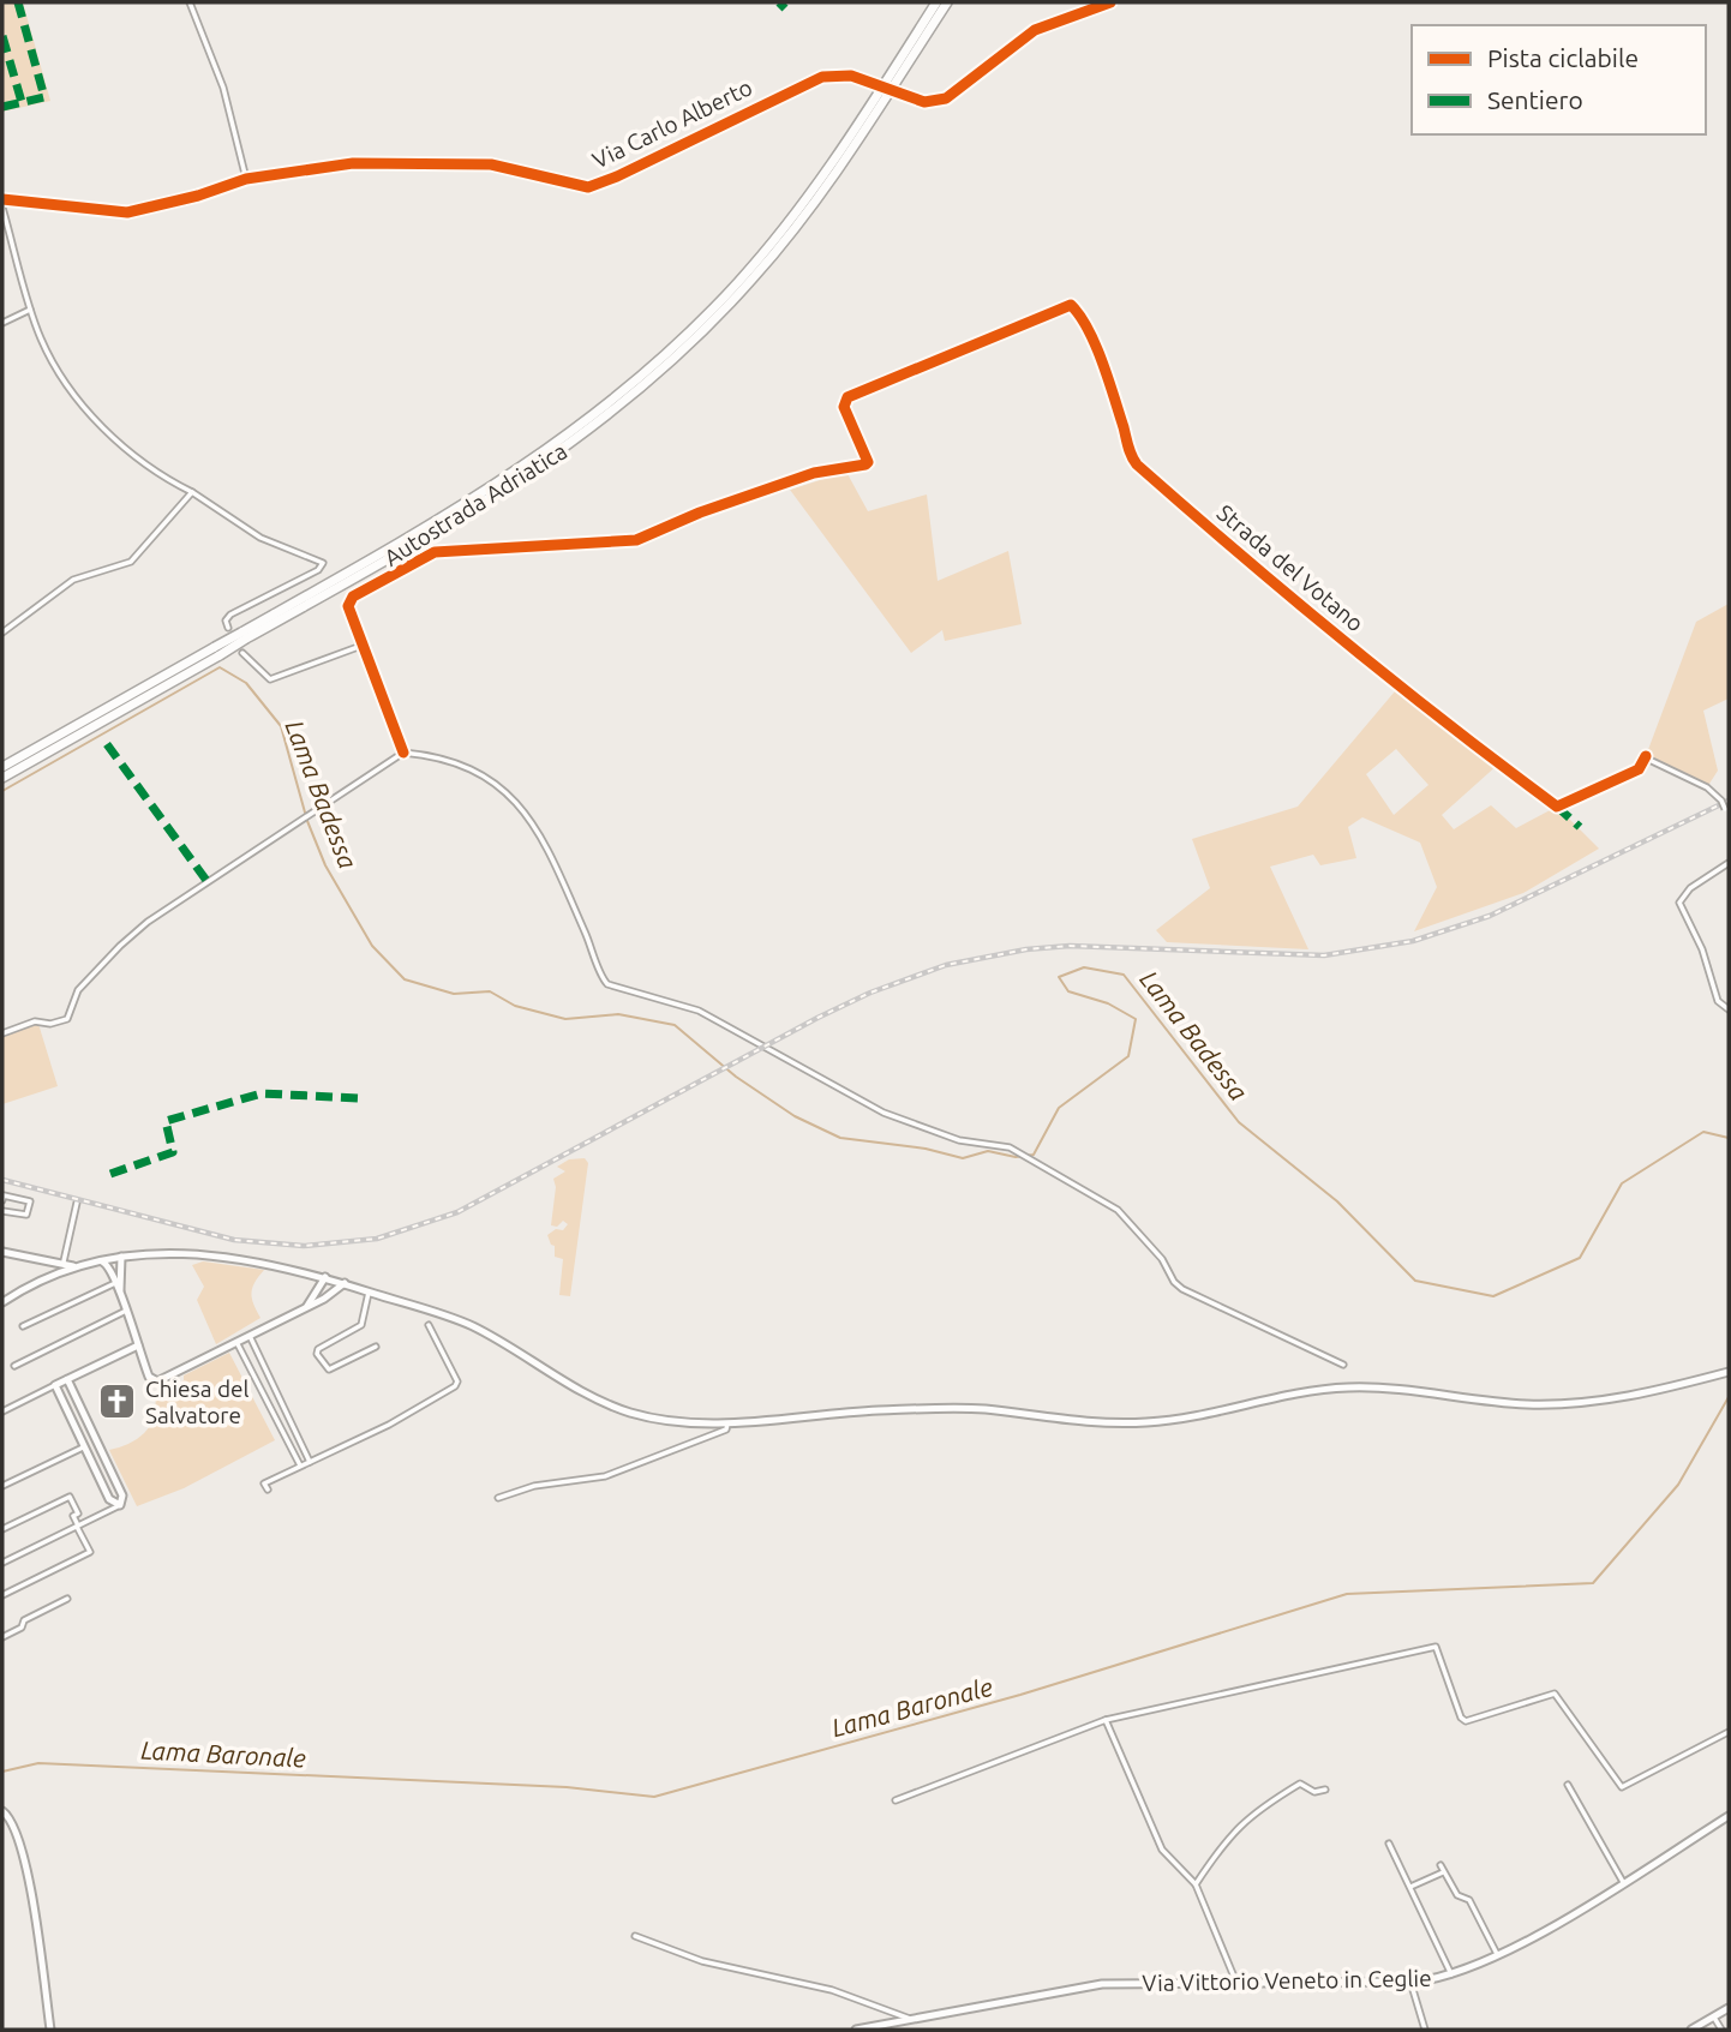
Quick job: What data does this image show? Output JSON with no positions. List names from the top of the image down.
{
  "streets": {
    "highway": ["Autostrada Adriatica"],
    "main road": ["Via Vittorio Veneto in Ceglie"],
    "street": ["Via Carlo Alberto", "Strada del Votano"]
  },
  "water": ["Lama Badessa", "Lama Baronale"],
  "places": {
    "church": ["Chiesa del Salvatore"]
  },
  "legend": ["Pista ciclabile", "Sentiero"]
}
